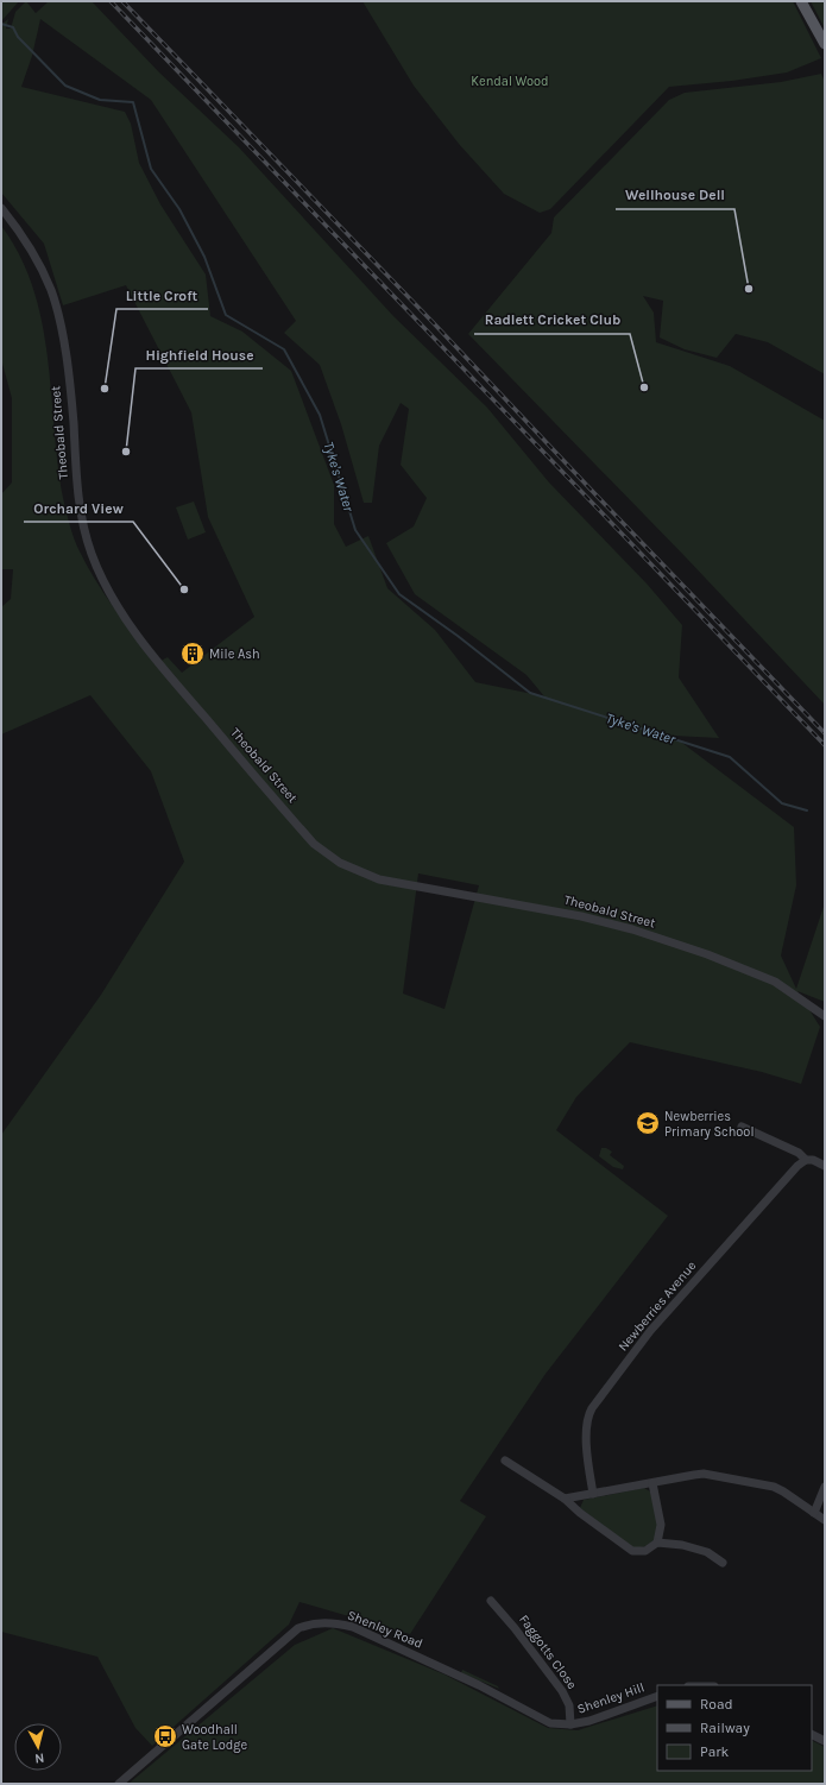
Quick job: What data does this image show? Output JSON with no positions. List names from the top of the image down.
{
  "streets": {
    "street": [
      "Theobald Street",
      "Newberries Avenue",
      "Shenley Road",
      "Faggotts Close",
      "Shenley Hill"
    ]
  },
  "crossings": [
    ["Shenley Road", "Faggotts Close"],
    ["Shenley Road", "Shenley Hill"],
    ["Faggotts Close", "Shenley Hill"]
  ],
  "water": ["Tyke's Water"],
  "parks": ["Kendal Wood"],
  "places": {
    "other": [
      "Wellhouse Dell",
      "Radlett Cricket Club",
      "Little Croft",
      "Highfield House",
      "Orchard View"
    ],
    "building": ["Mile Ash"],
    "school or university": ["Newberries Primary School"],
    "bus stop": ["Woodhall Gate Lodge"]
  },
  "legend": ["Road", "Railway", "Park"],
  "north": "bottom"
}
